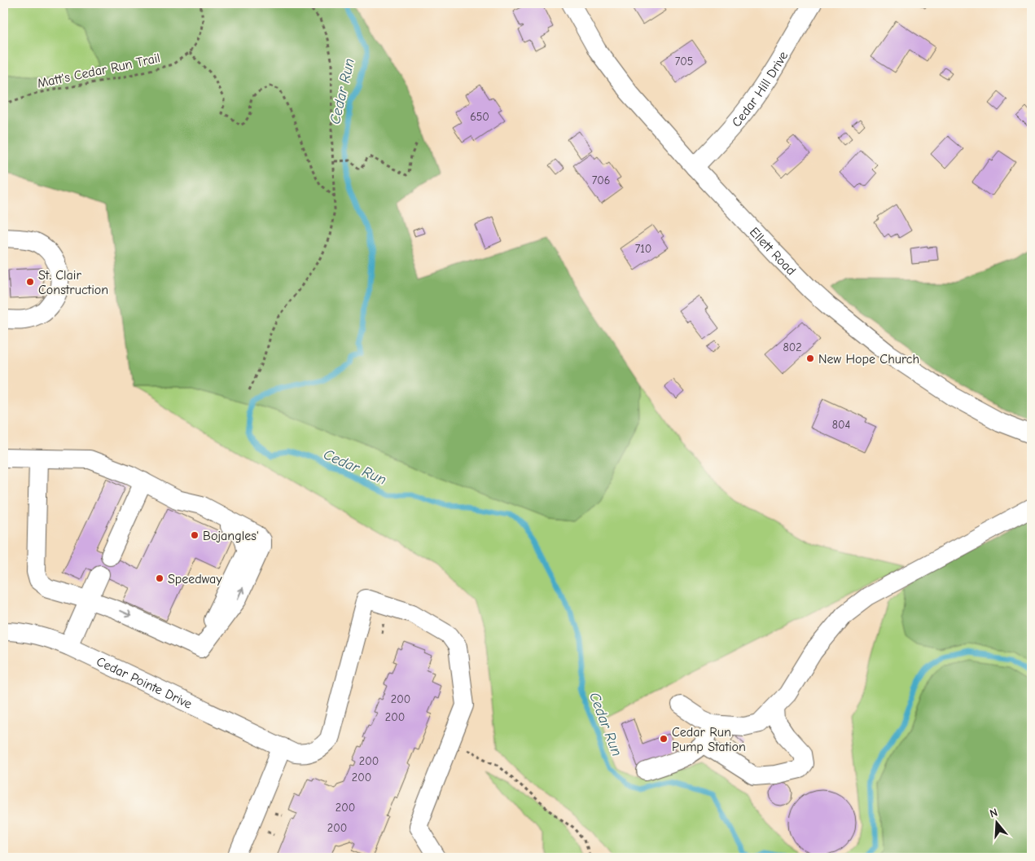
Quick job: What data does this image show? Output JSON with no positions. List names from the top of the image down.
{
  "streets": {
    "street": ["Cedar Hill Drive", "Ellett Road", "Cedar Pointe Drive"],
    "path": ["Matt's Cedar Run Trail"]
  },
  "crossings": [
    ["Cedar Hill Drive", "Ellett Road"]
  ],
  "water": ["Cedar Run"],
  "places": [
    "St. Clair Construction",
    "New Hope Church",
    "Bojangles'",
    "Speedway",
    "Cedar Run Pump Station"
  ],
  "house_numbers": [
    "705",
    "650",
    "706",
    "710",
    "802",
    "804",
    "200",
    "200",
    "200",
    "200",
    "200",
    "200"
  ],
  "north": "top"
}
